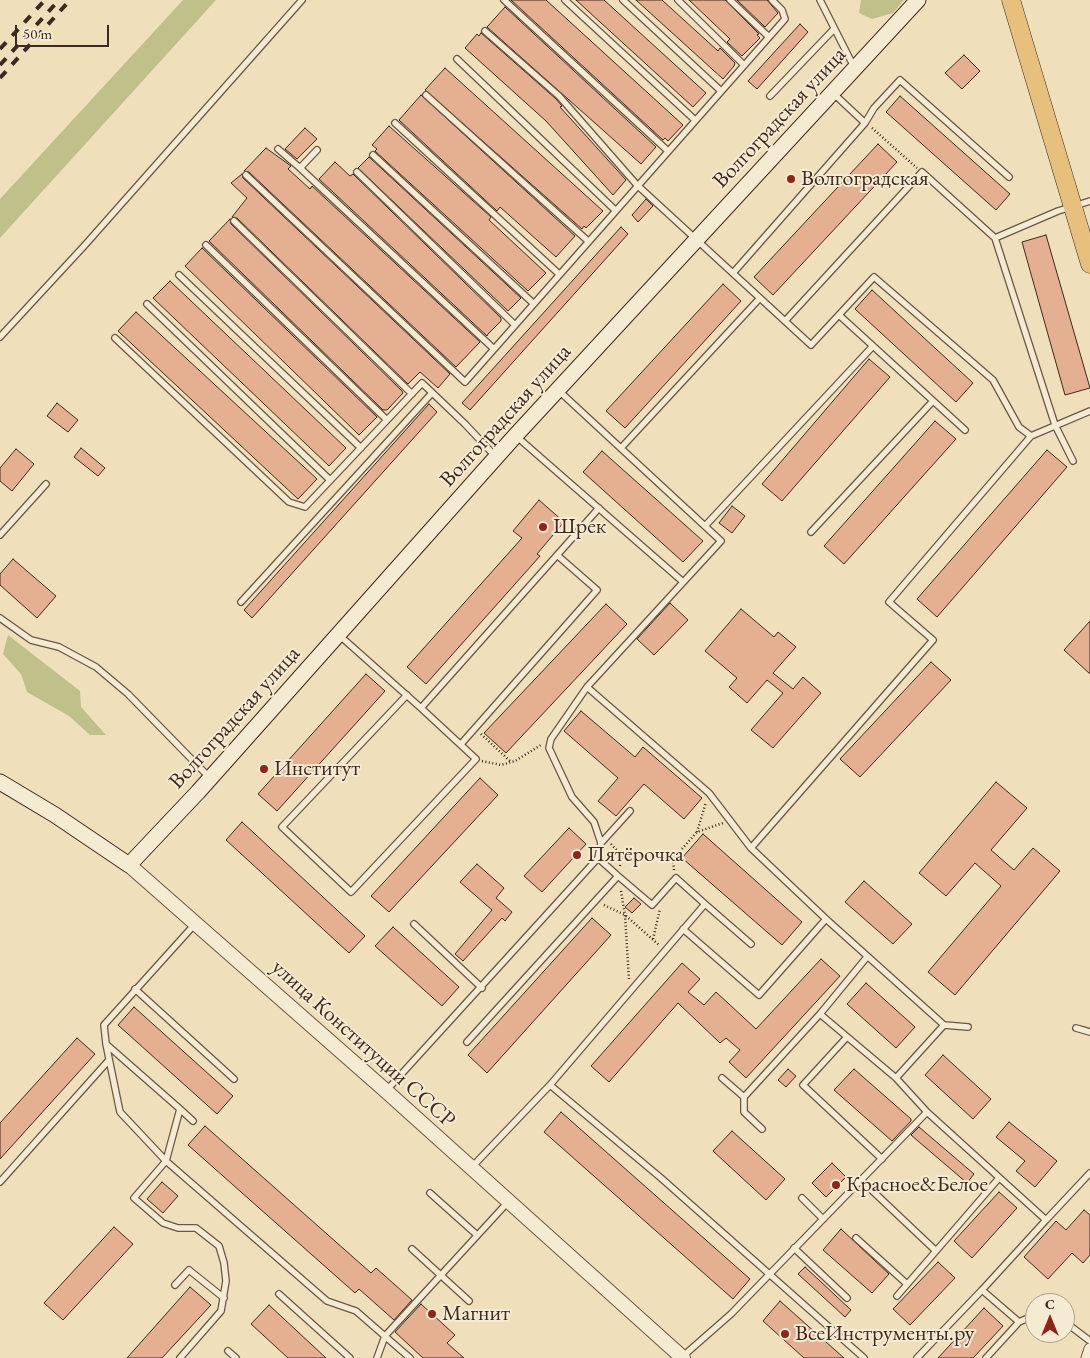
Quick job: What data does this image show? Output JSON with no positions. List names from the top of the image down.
{
  "streets": {
    "main road": ["Волгоградская улица", "улица Конституции СССР"]
  },
  "crossings": [
    ["Волгоградская улица", "улица Конституции СССР"]
  ],
  "places": [
    "Волгоградская",
    "Шрек",
    "Институт",
    "Пятёрочка",
    "Красное&Белое",
    "Магнит",
    "ВсеИнструменты.ру"
  ],
  "scale_bar": "50 m",
  "north": "top"
}
